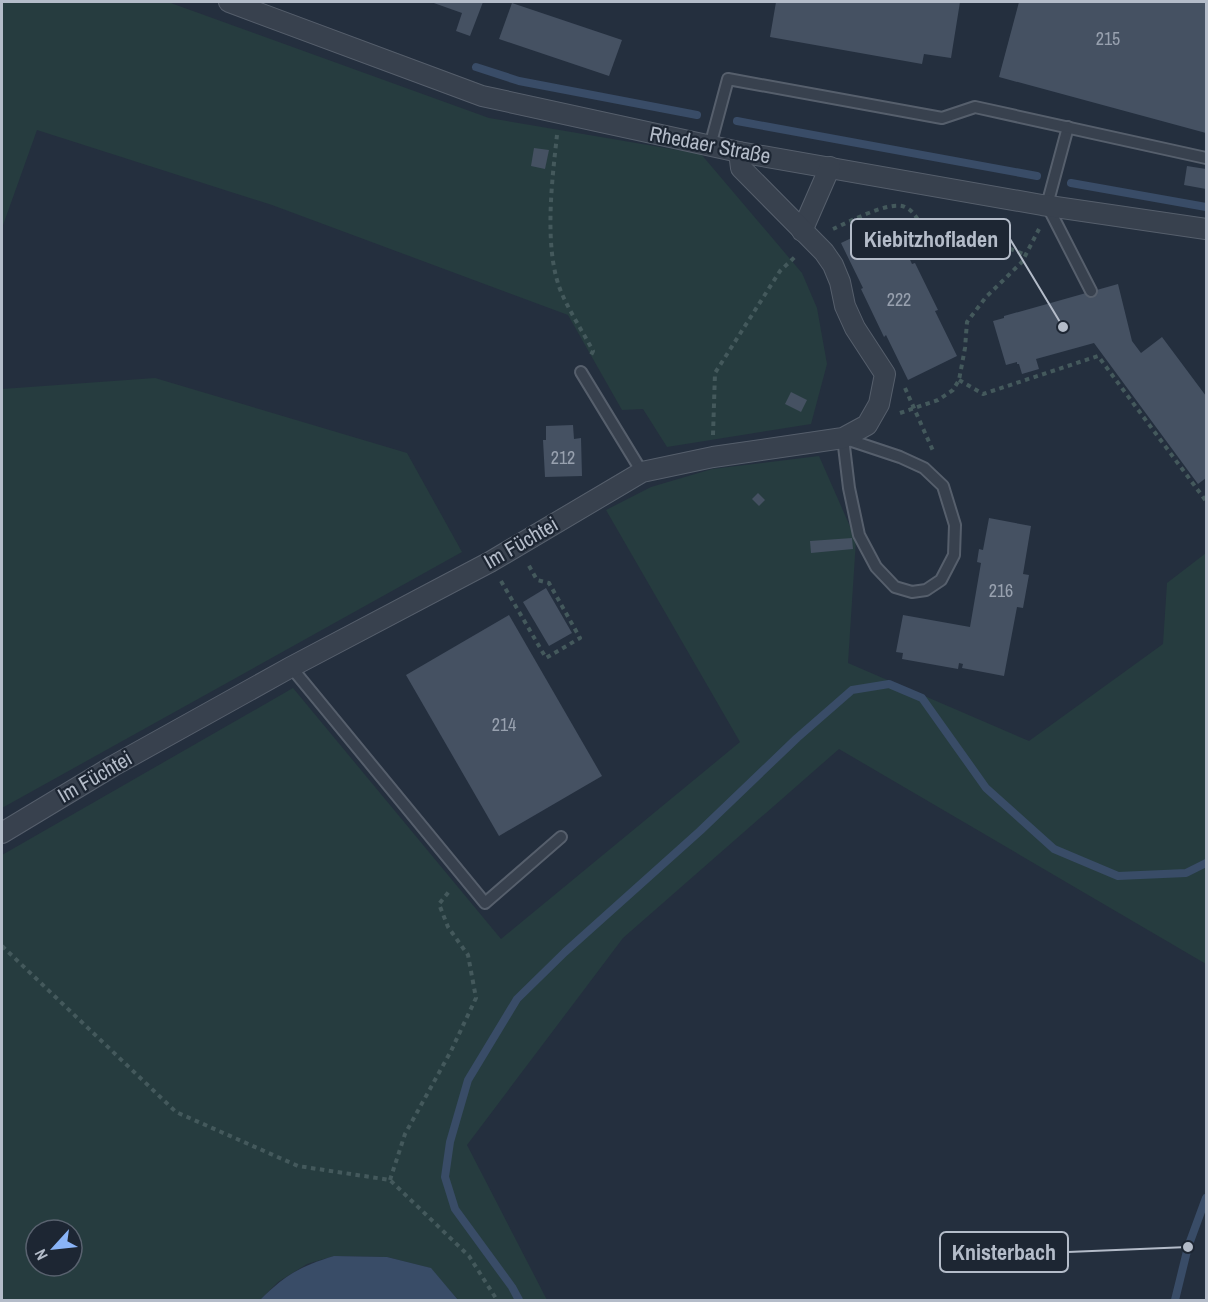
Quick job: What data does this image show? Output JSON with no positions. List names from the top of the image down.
{
  "streets": {
    "street": ["Rhedaer Straße", "Im Füchtei"]
  },
  "places": ["Kiebitzhofladen", "Knisterbach"],
  "house_numbers": [
    "215",
    "222",
    "212",
    "216",
    "214"
  ],
  "north": "bottom left"
}
